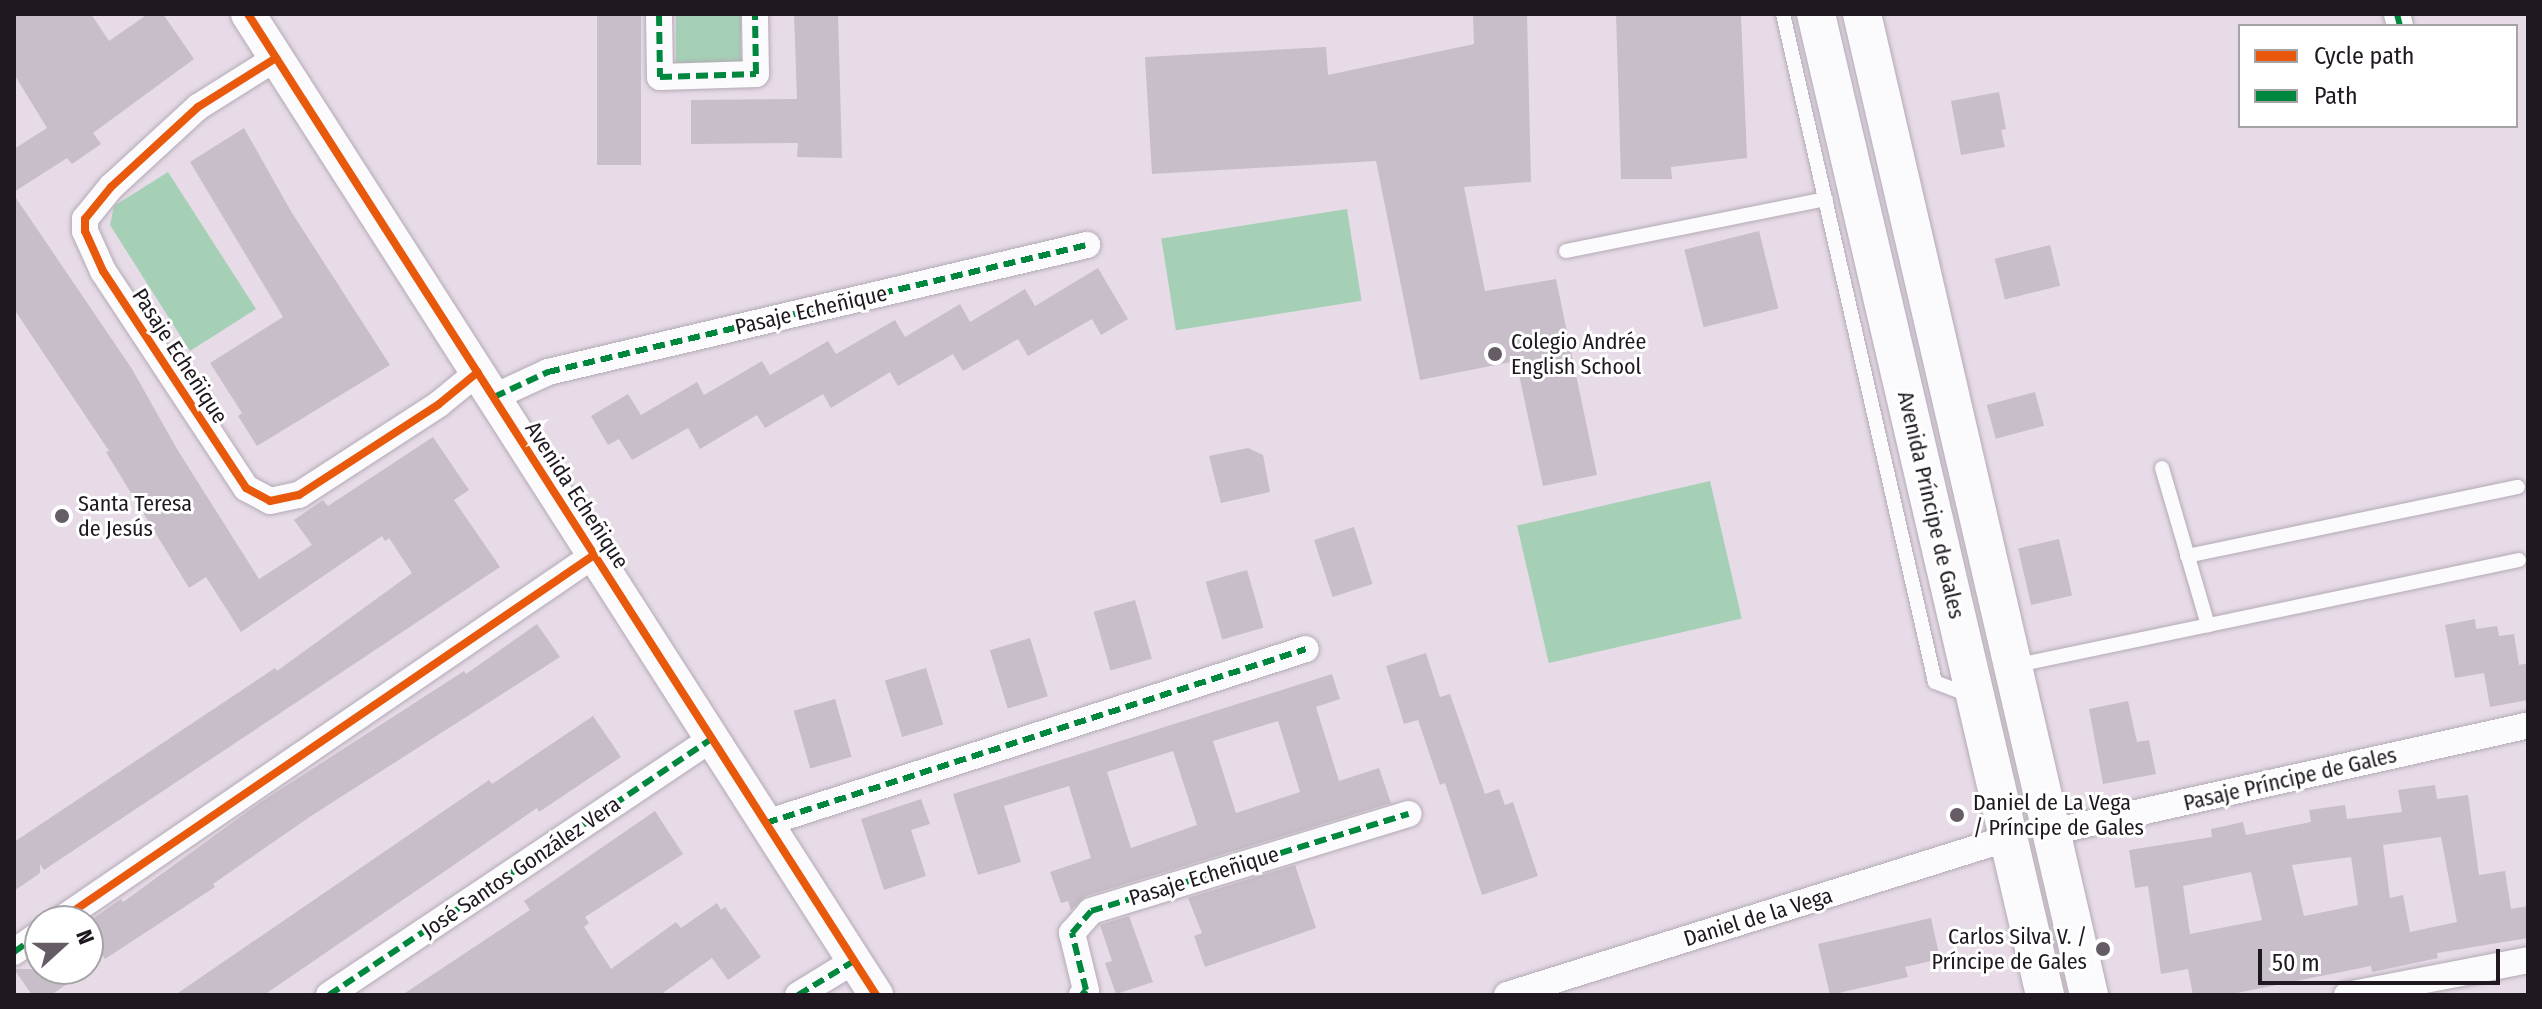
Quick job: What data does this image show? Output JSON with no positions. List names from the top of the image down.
{
  "streets": {
    "main road": ["Avenida Príncipe de Gales"],
    "street": [
      "Pasaje Echeñique",
      "Avenida Echeñique",
      "Pasaje Príncipe de Gales",
      "José Santos González Vera",
      "Daniel de la Vega"
    ]
  },
  "crossings": [
    ["Pasaje Echeñique", "Avenida Echeñique"],
    ["Avenida Echeñique", "José Santos González Vera"],
    ["Avenida Príncipe de Gales", "Pasaje Príncipe de Gales"],
    ["Avenida Príncipe de Gales", "Daniel de la Vega"]
  ],
  "places": [
    "Colegio Andrée English School",
    "Santa Teresa de Jesús",
    "Daniel de La Vega / Príncipe de Gales",
    "Carlos Silva V. / Príncipe de Gales"
  ],
  "legend": ["Cycle path", "Path"],
  "scale_bar": "50 m",
  "north": "right"
}
